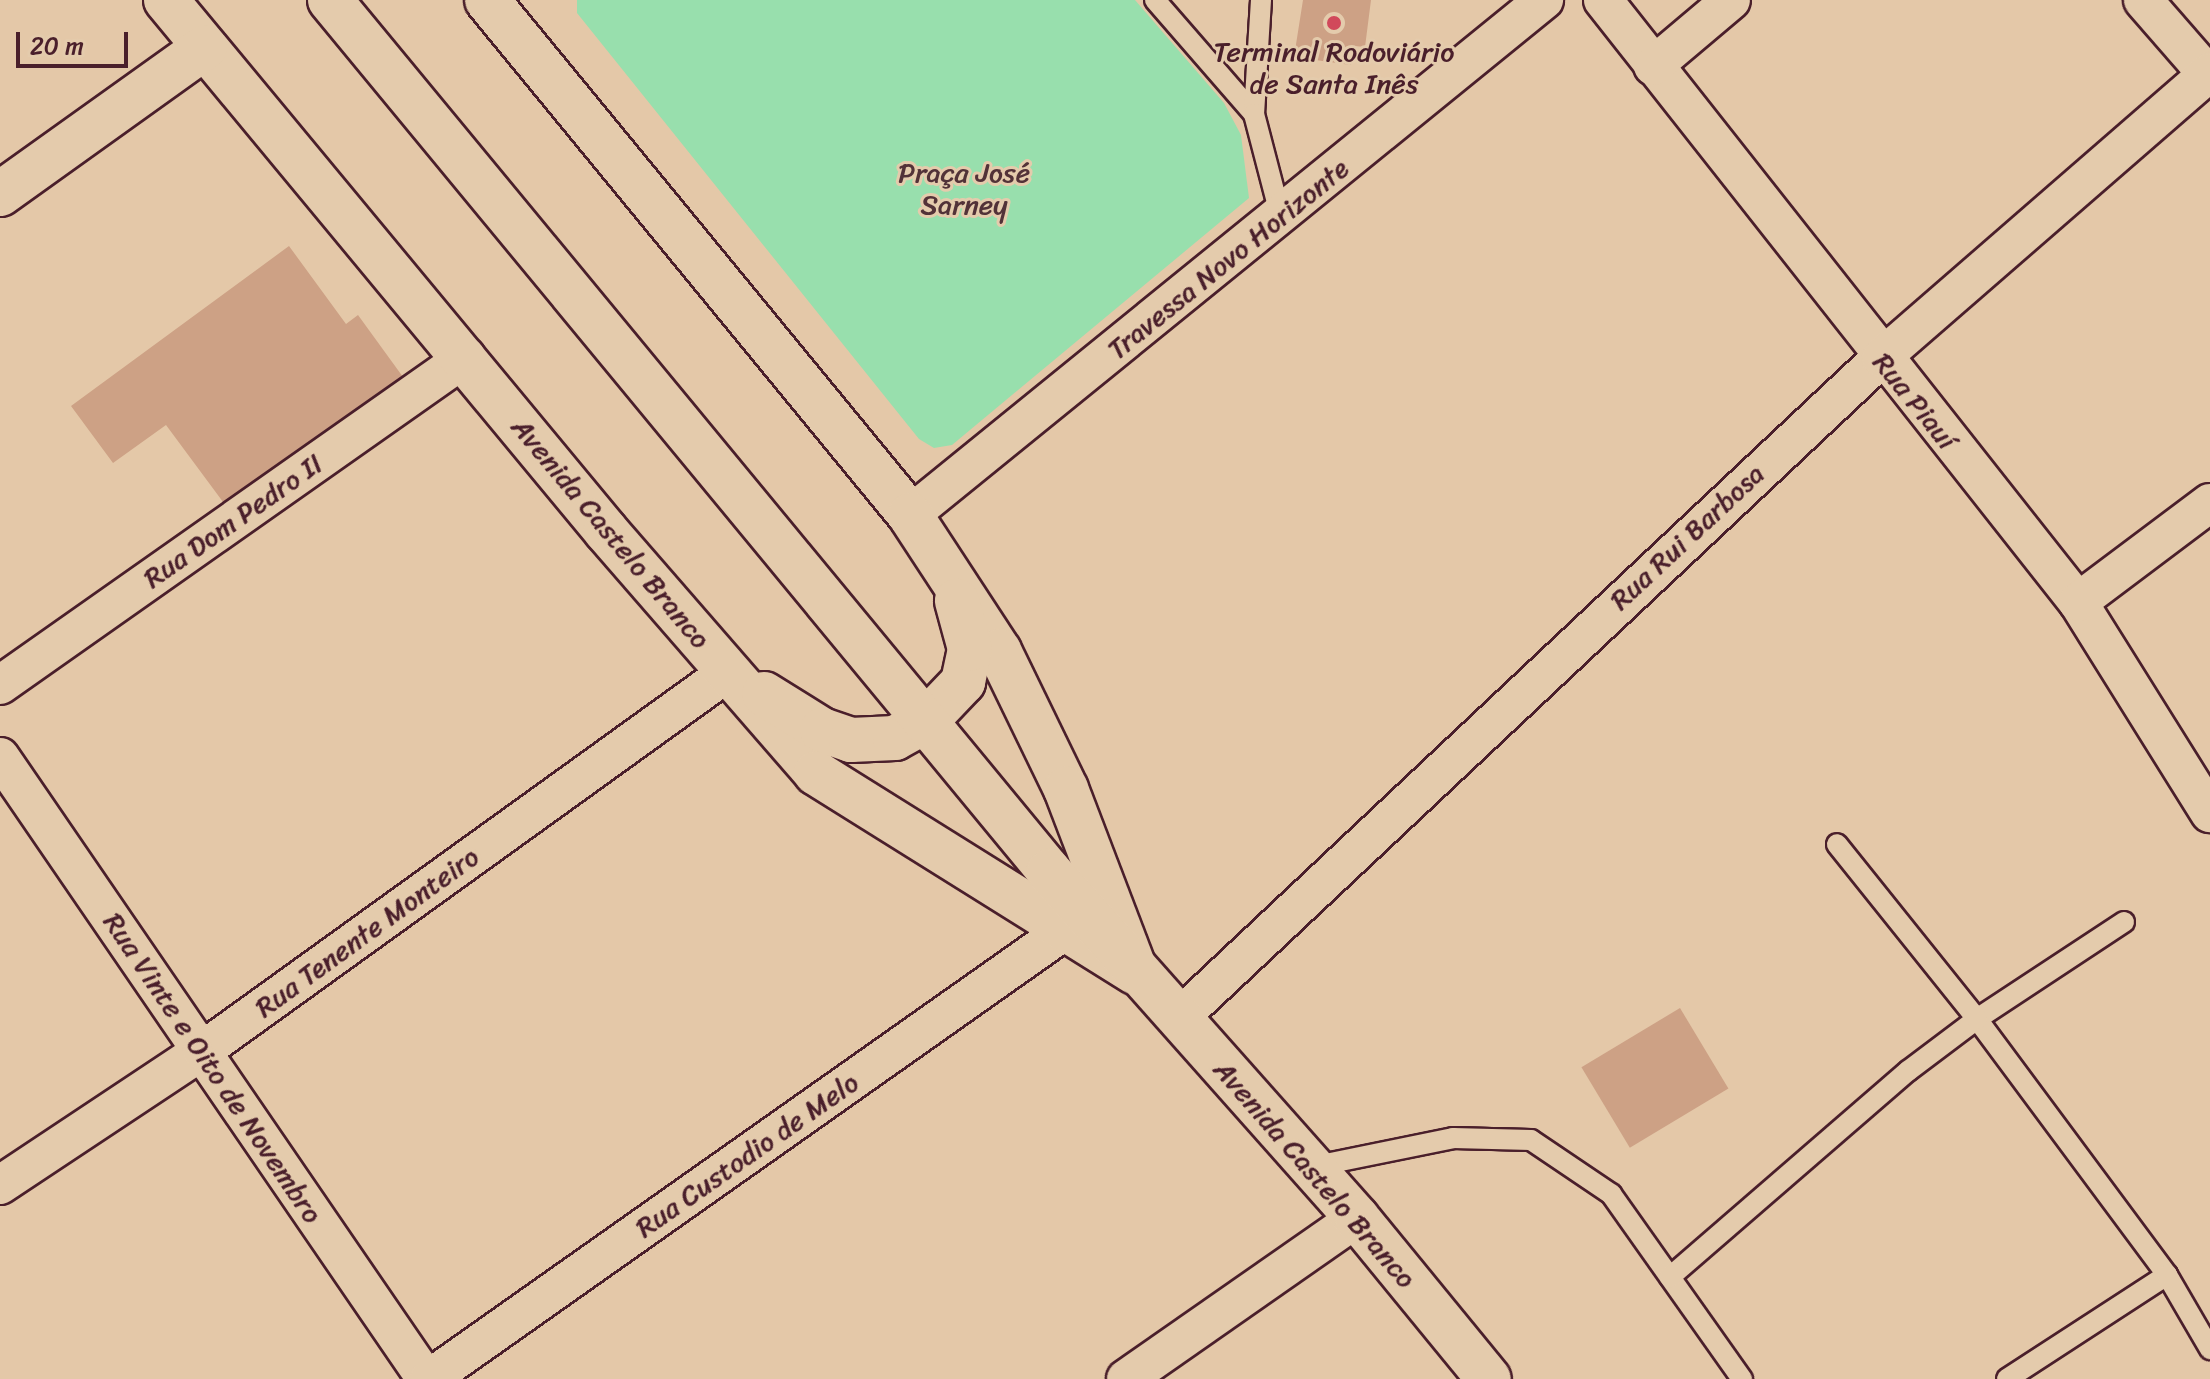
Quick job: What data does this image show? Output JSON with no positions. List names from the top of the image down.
{
  "streets": {
    "main road": ["Avenida Castelo Branco"],
    "street": [
      "Travessa Novo Horizonte",
      "Rua Piauí",
      "Rua Dom Pedro II",
      "Rua Rui Barbosa",
      "Rua Tenente Monteiro",
      "Rua Vinte e Oito de Novembro",
      "Rua Custodio de Melo"
    ]
  },
  "crossings": [
    ["Travessa Novo Horizonte", "Avenida Castelo Branco"],
    ["Rua Piauí", "Rua Rui Barbosa"],
    ["Rua Dom Pedro II", "Avenida Castelo Branco"],
    ["Avenida Castelo Branco", "Rua Rui Barbosa"],
    ["Avenida Castelo Branco", "Rua Tenente Monteiro"],
    ["Avenida Castelo Branco", "Rua Custodio de Melo"],
    ["Rua Tenente Monteiro", "Rua Vinte e Oito de Novembro"],
    ["Rua Vinte e Oito de Novembro", "Rua Custodio de Melo"]
  ],
  "parks": ["Praça José Sarney"],
  "places": ["Terminal Rodoviário de Santa Inês"],
  "scale_bar": "20 m"
}
